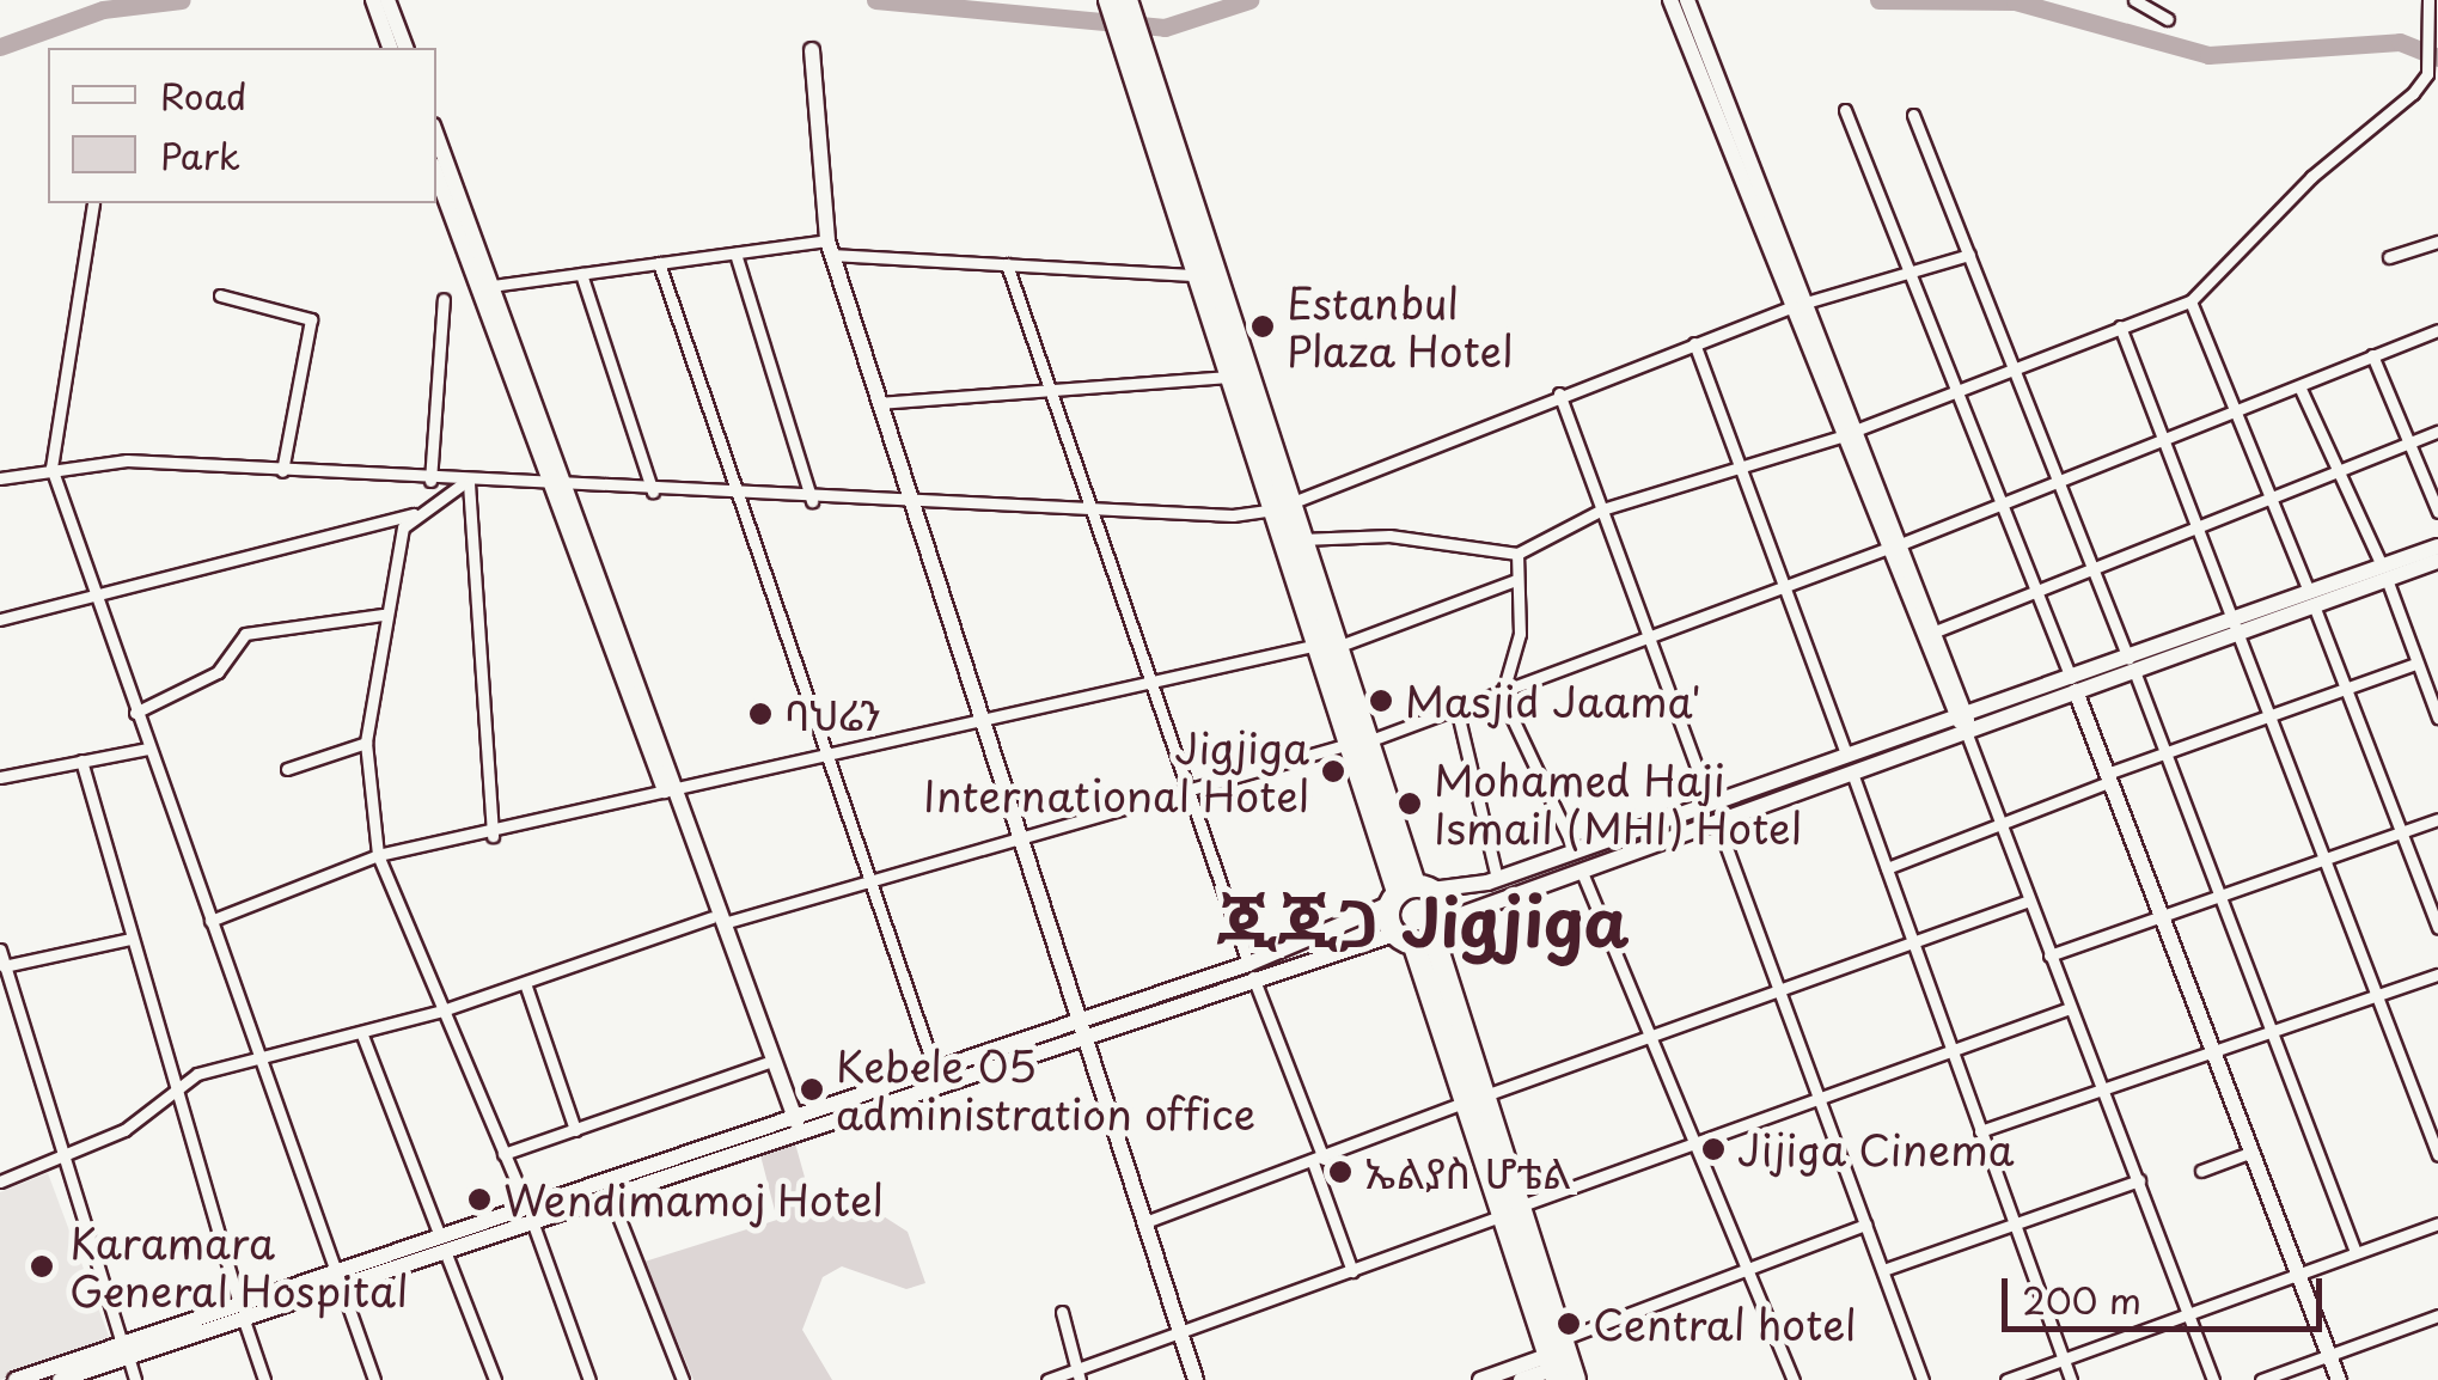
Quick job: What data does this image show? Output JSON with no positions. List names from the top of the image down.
{
  "districts": ["ጂጂጋ Jigjiga"],
  "places": [
    "Estanbul Plaza Hotel",
    "Masjid Jaama'",
    "ባህሬን",
    "Jigjiga International Hotel",
    "Mohamed Haji Ismail (MHI) Hotel",
    "Kebele 05 administration office",
    "Jijiga Cinema",
    "ኤልያስ ሆቴል",
    "Wendimamoj Hotel",
    "Karamara General Hospital",
    "Central hotel"
  ],
  "legend": ["Road", "Park"],
  "scale_bar": "200 m"
}
